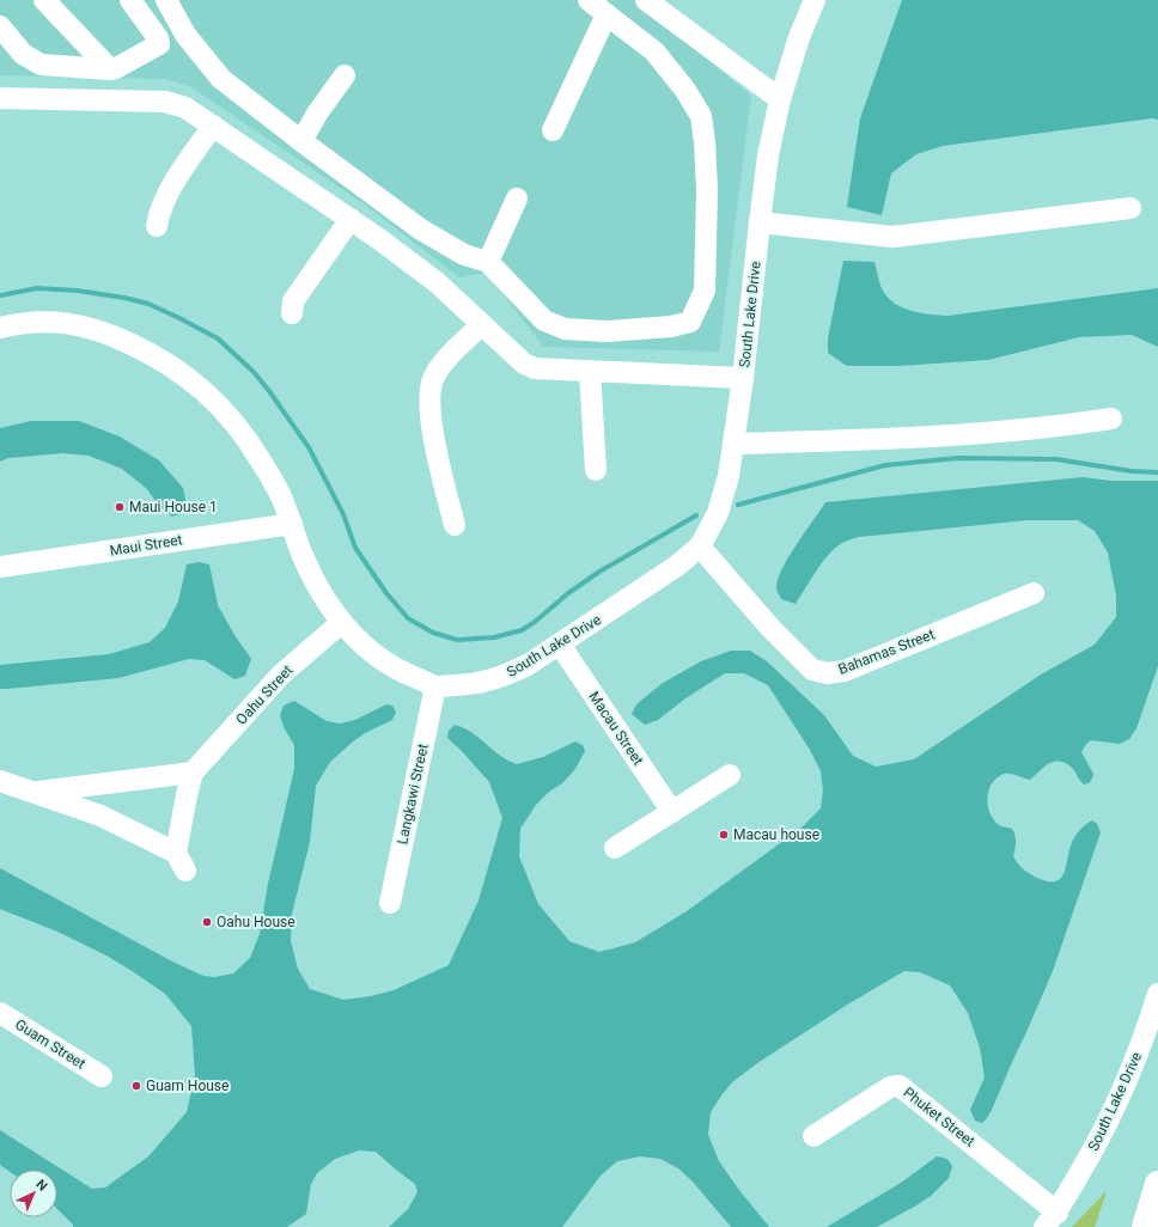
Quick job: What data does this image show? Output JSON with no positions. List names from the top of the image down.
{
  "streets": {
    "street": [
      "South Lake Drive",
      "Maui Street",
      "Bahamas Street",
      "Oahu Street",
      "Macau Street",
      "Langkawi Street",
      "Guam Street",
      "Phuket Street"
    ]
  },
  "crossings": [
    ["South Lake Drive", "Maui Street"],
    ["South Lake Drive", "Bahamas Street"],
    ["South Lake Drive", "Oahu Street"],
    ["South Lake Drive", "Macau Street"],
    ["South Lake Drive", "Langkawi Street"],
    ["South Lake Drive", "Phuket Street"]
  ],
  "places": [
    "Maui House 1",
    "Macau house",
    "Oahu House",
    "Guam House"
  ],
  "north": "top right"
}
